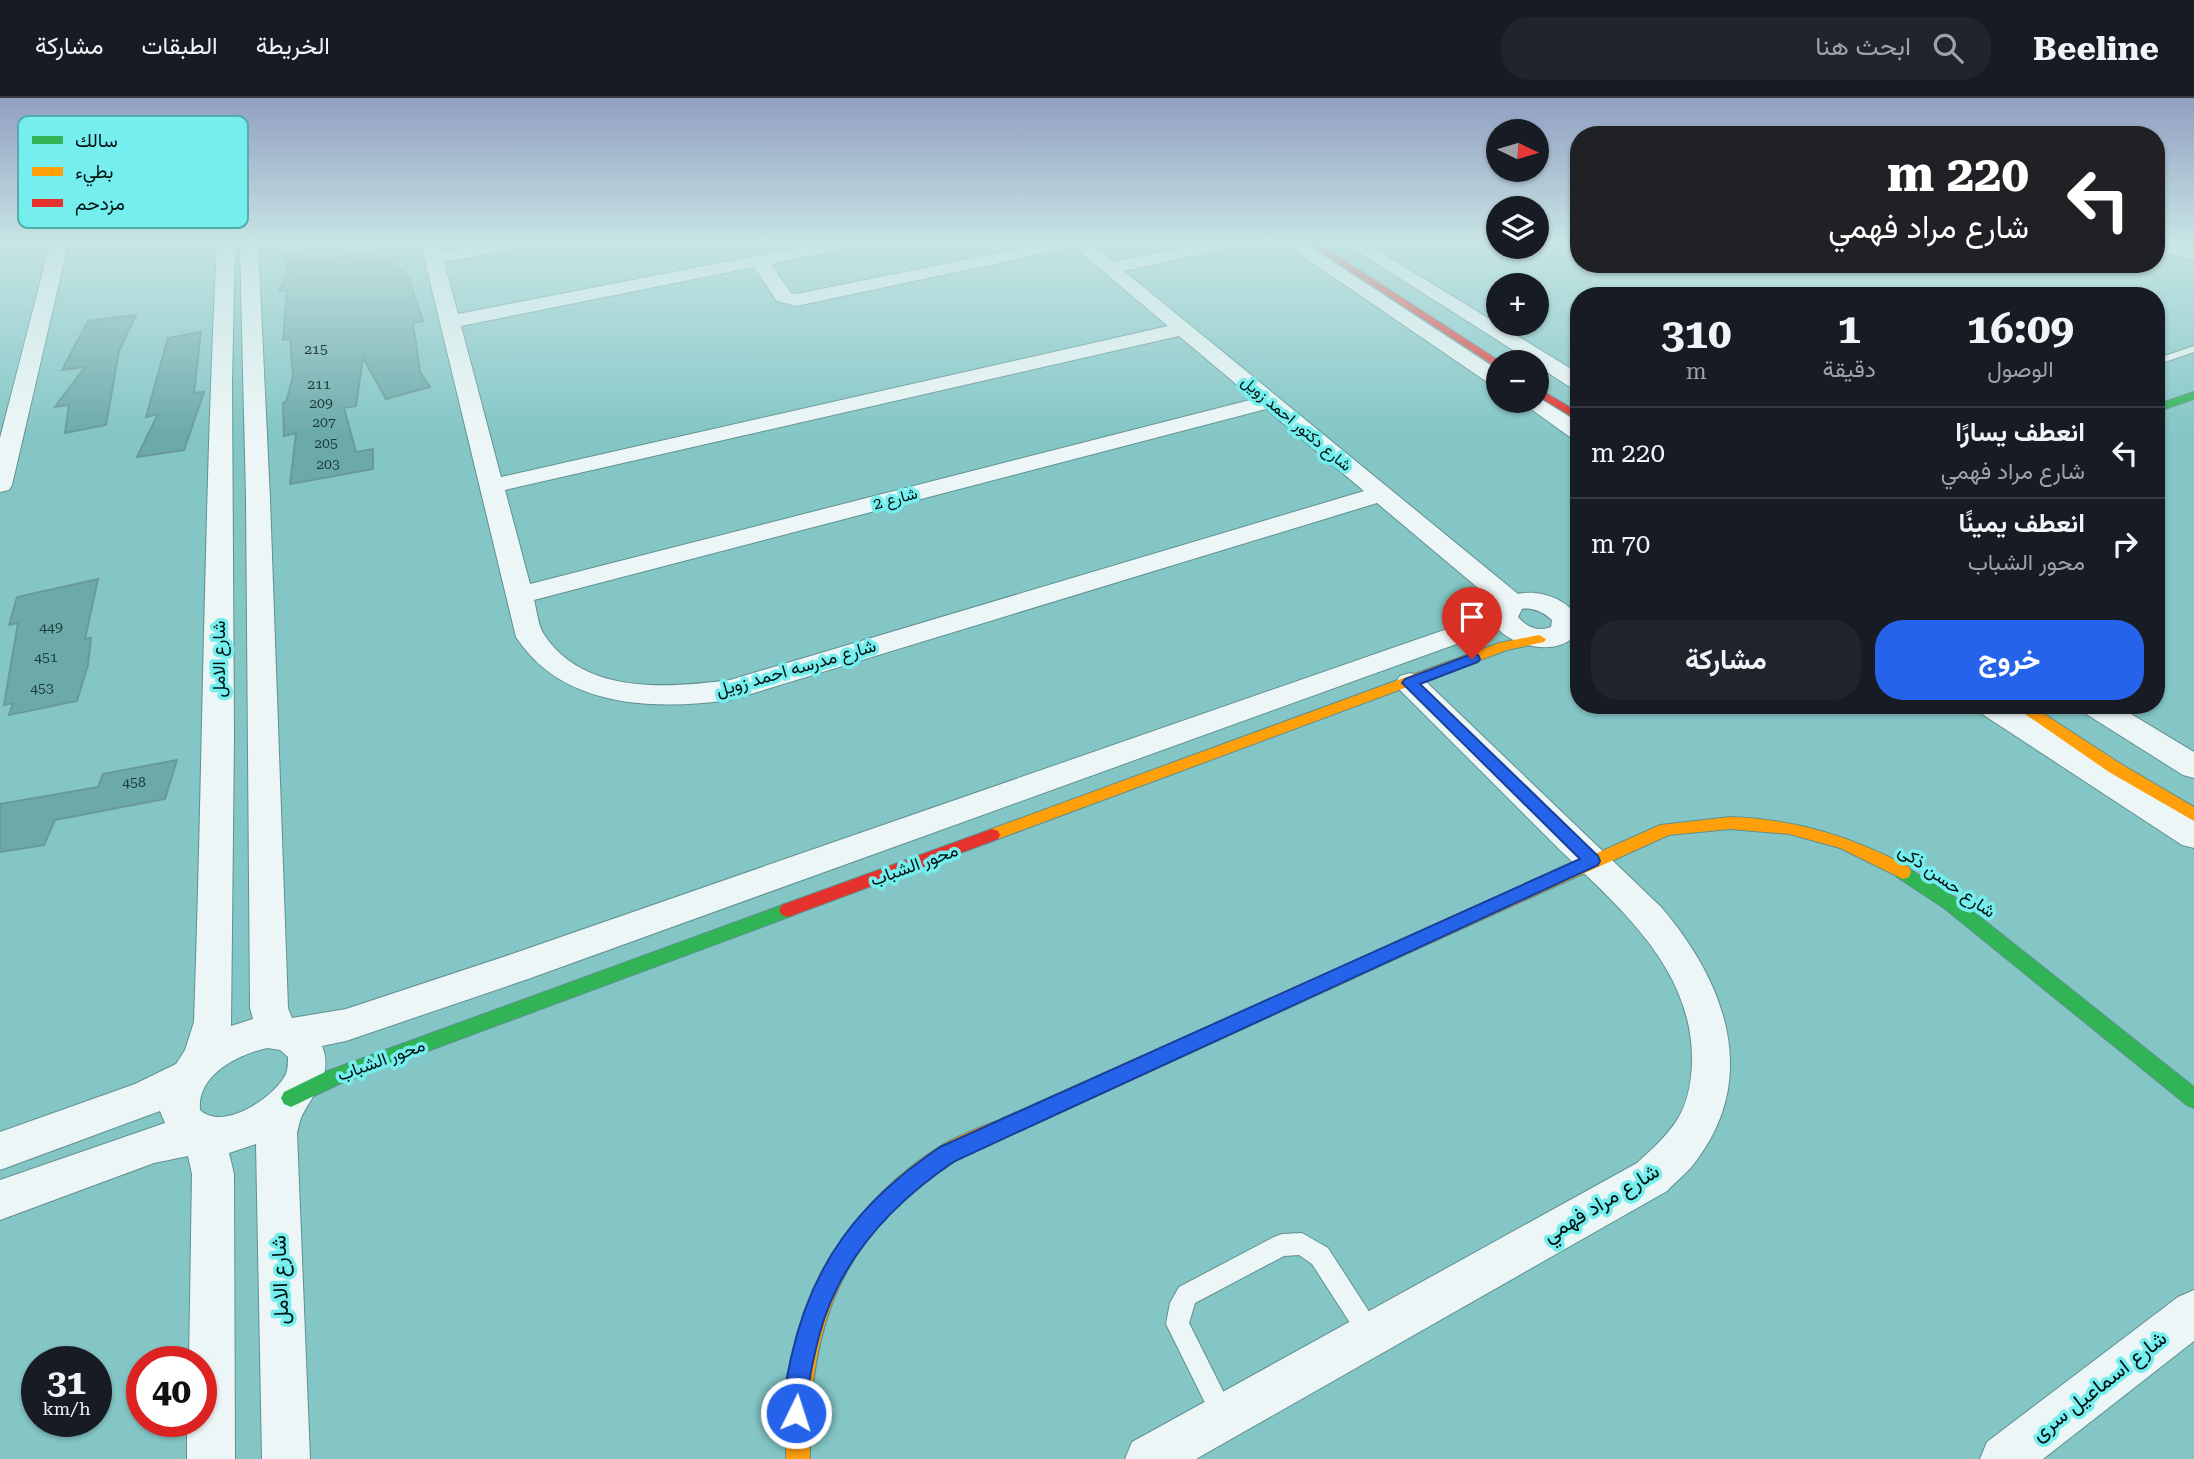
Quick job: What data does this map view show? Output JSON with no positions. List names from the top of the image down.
{
  "streets": {
    "street": [
      "شارع دكتور احمد زويل",
      "شارع 2",
      "شارع الامل",
      "شارع مدرسه احمد زويل",
      "محور الشباب",
      "شارع حسن ذكى",
      "شارع مراد فهمي",
      "شارع اسماعيل سرى"
    ]
  },
  "crossings": [
    ["شارع دكتور احمد زويل", "شارع 2"],
    ["شارع دكتور احمد زويل", "شارع مدرسه احمد زويل"],
    ["شارع دكتور احمد زويل", "محور الشباب"],
    ["شارع 2", "شارع مدرسه احمد زويل"],
    ["شارع الامل", "محور الشباب"],
    ["محور الشباب", "شارع مراد فهمي"],
    ["شارع حسن ذكى", "شارع مراد فهمي"]
  ],
  "house_numbers": [
    "215",
    "211",
    "209",
    "207",
    "205",
    "203",
    "449",
    "451",
    "453",
    "458"
  ],
  "legend": ["سالك", "بطيء", "مزدحم"],
  "north": "right",
  "page": {
    "header": "Beeline",
    "search": "ابحث هنا",
    "nav": ["الخريطة", "الطبقات", "مشاركة"],
    "map_buttons": ["+", "−"],
    "turn": ["220 m", "شارع مراد فهمي"],
    "eta": [
      "16:09",
      "الوصول",
      "1",
      "دقيقة",
      "310",
      "m"
    ],
    "list": [
      {
        "name": "انعطف يسارًا",
        "note": "شارع مراد فهمي",
        "value": "220 m"
      },
      {
        "name": "انعطف يمينًا",
        "note": "محور الشباب",
        "value": "70 m"
      }
    ],
    "buttons": ["خروج", "مشاركة"],
    "speed": "31 km/h",
    "limit": "40"
  }
}
